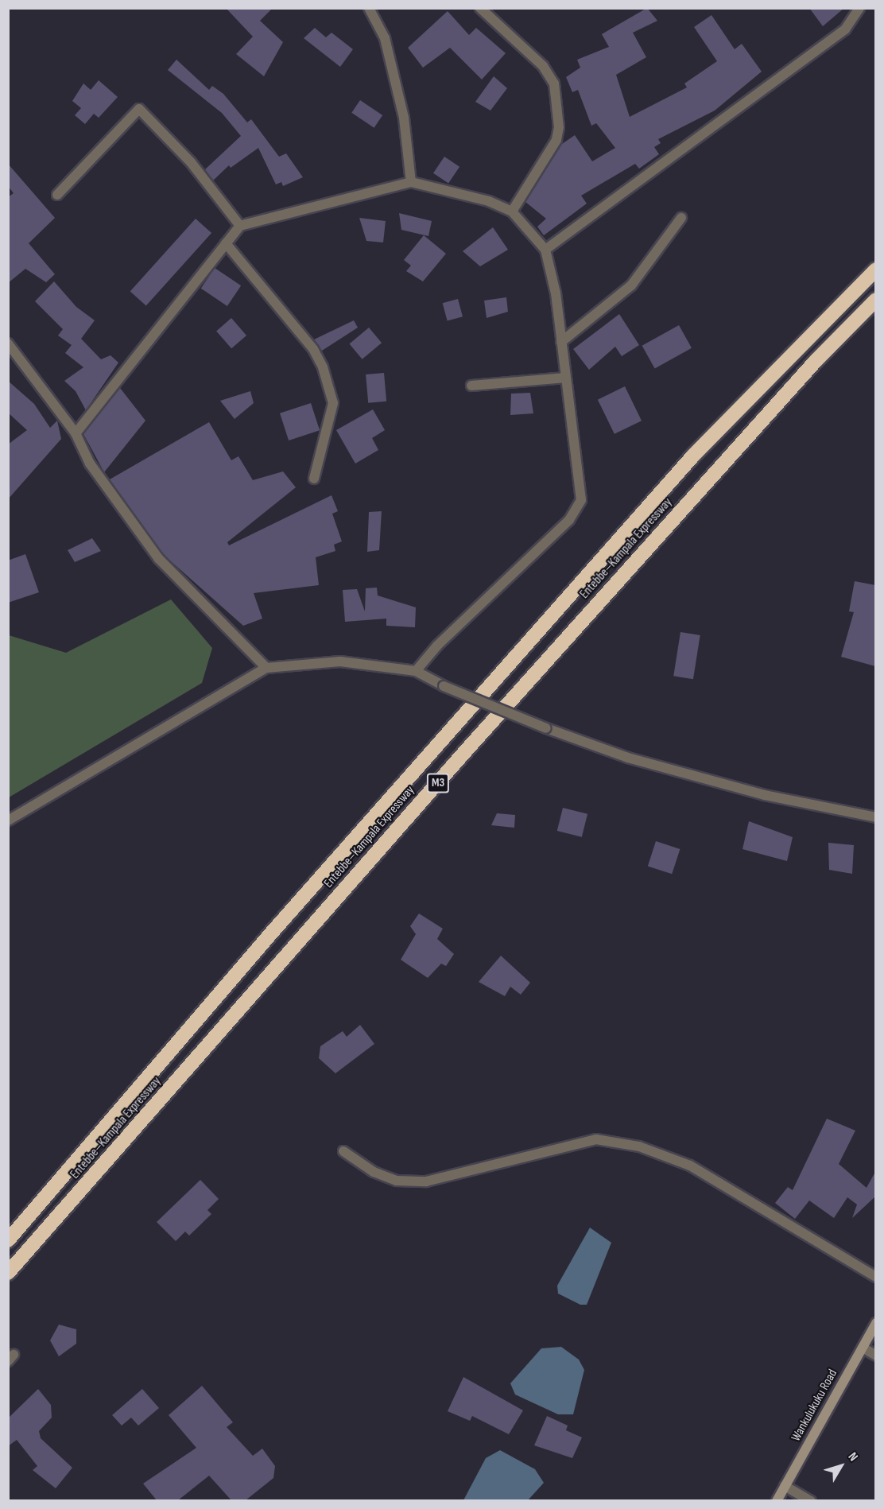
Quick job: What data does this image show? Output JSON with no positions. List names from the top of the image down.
{
  "streets": {
    "highway": ["Entebbe–Kampala Expressway", "M3"],
    "main road": ["Wankulukuku Road"]
  },
  "north": "top right"
}
